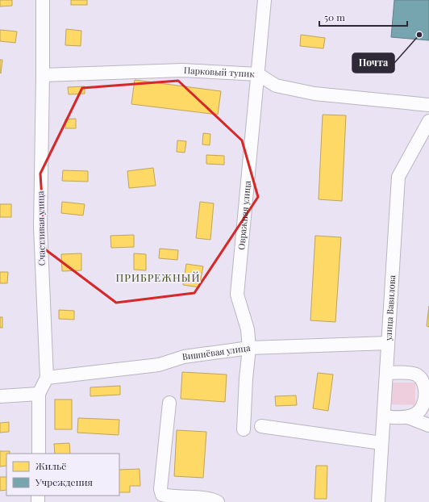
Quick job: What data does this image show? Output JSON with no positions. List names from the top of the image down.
{
  "streets": {
    "street": [
      "Парковый тупик",
      "Овражная улица",
      "Счастливая улица",
      "улица Вавилова",
      "Вишнёвая улица"
    ]
  },
  "crossings": [
    ["Парковый тупик", "Овражная улица"],
    ["Парковый тупик", "Счастливая улица"],
    ["Овражная улица", "Вишнёвая улица"],
    ["Счастливая улица", "Вишнёвая улица"],
    ["улица Вавилова", "Вишнёвая улица"]
  ],
  "districts": ["ПРИБРЕЖНЫЙ"],
  "places": ["Почта"],
  "legend": ["Жильё", "Учреждения"],
  "scale_bar": "50 m"
}
